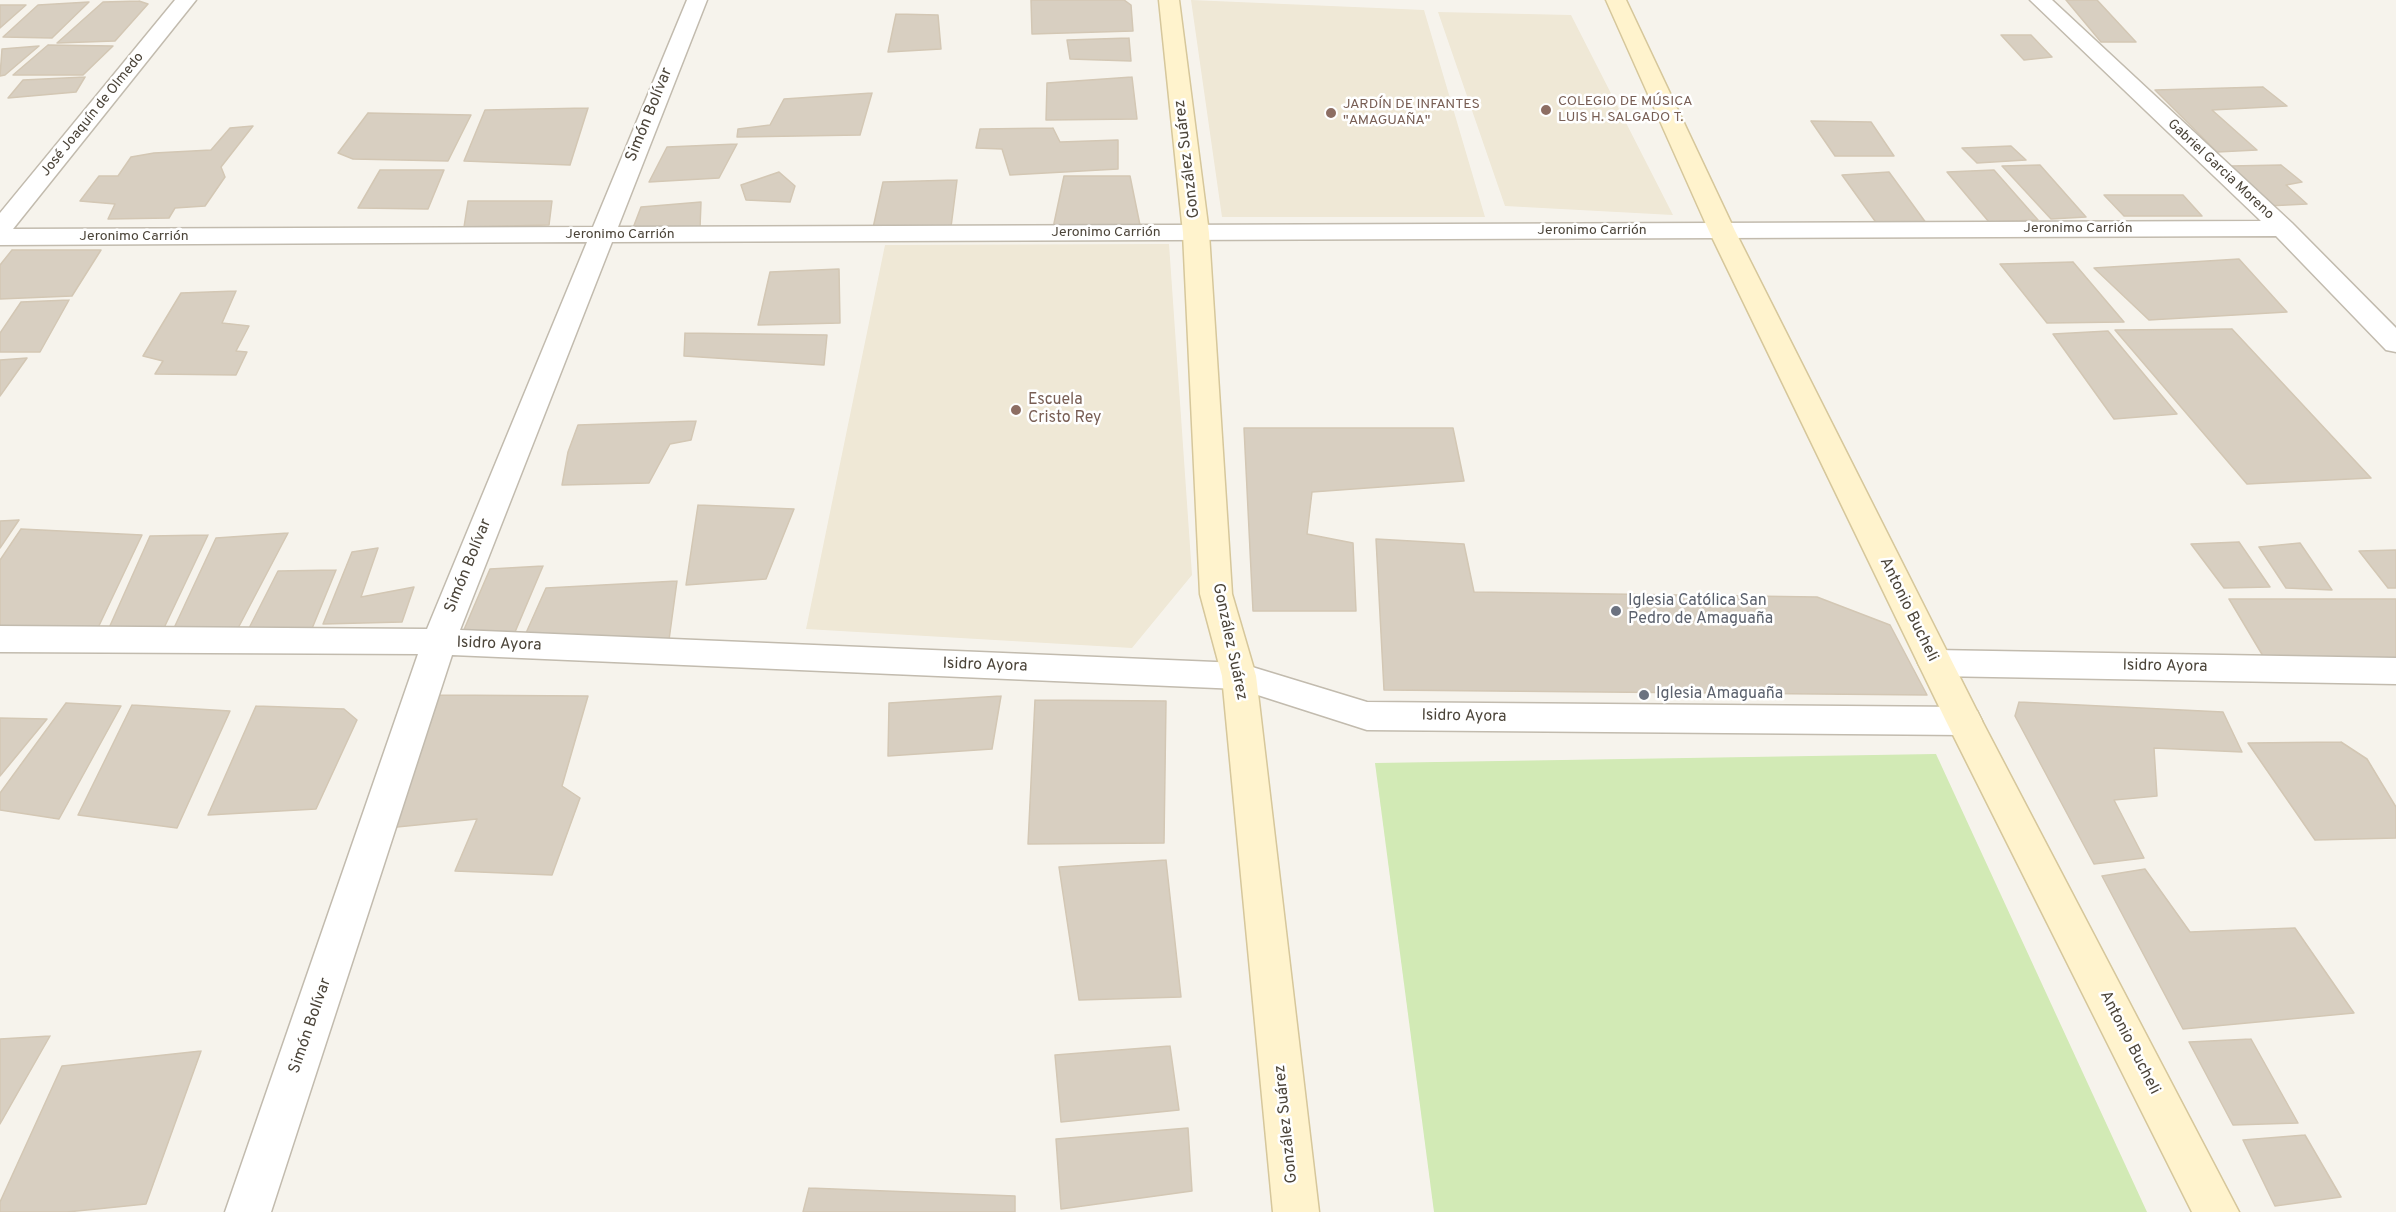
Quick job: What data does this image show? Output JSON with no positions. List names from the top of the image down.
{
  "streets": {
    "street": [
      "José Joaquín de Olmedo",
      "Simón Bolívar",
      "González Suárez",
      "Gabriel Garcia Moreno",
      "Jeronimo Carrión",
      "Antonio Bucheli",
      "Isidro Ayora"
    ]
  },
  "crossings": [
    ["Simón Bolívar", "Jeronimo Carrión"],
    ["Simón Bolívar", "Isidro Ayora"],
    ["González Suárez", "Jeronimo Carrión"],
    ["González Suárez", "Isidro Ayora"],
    ["Gabriel Garcia Moreno", "Jeronimo Carrión"],
    ["Jeronimo Carrión", "Antonio Bucheli"],
    ["Antonio Bucheli", "Isidro Ayora"]
  ],
  "places": [
    "COLEGIO DE MÚSICA LUIS H. SALGADO T.",
    "JARDÍN DE INFANTES \"AMAGUAÑA\"",
    "Escuela Cristo Rey",
    "Iglesia Católica San Pedro de Amaguaña",
    "Iglesia Amaguaña"
  ]
}
